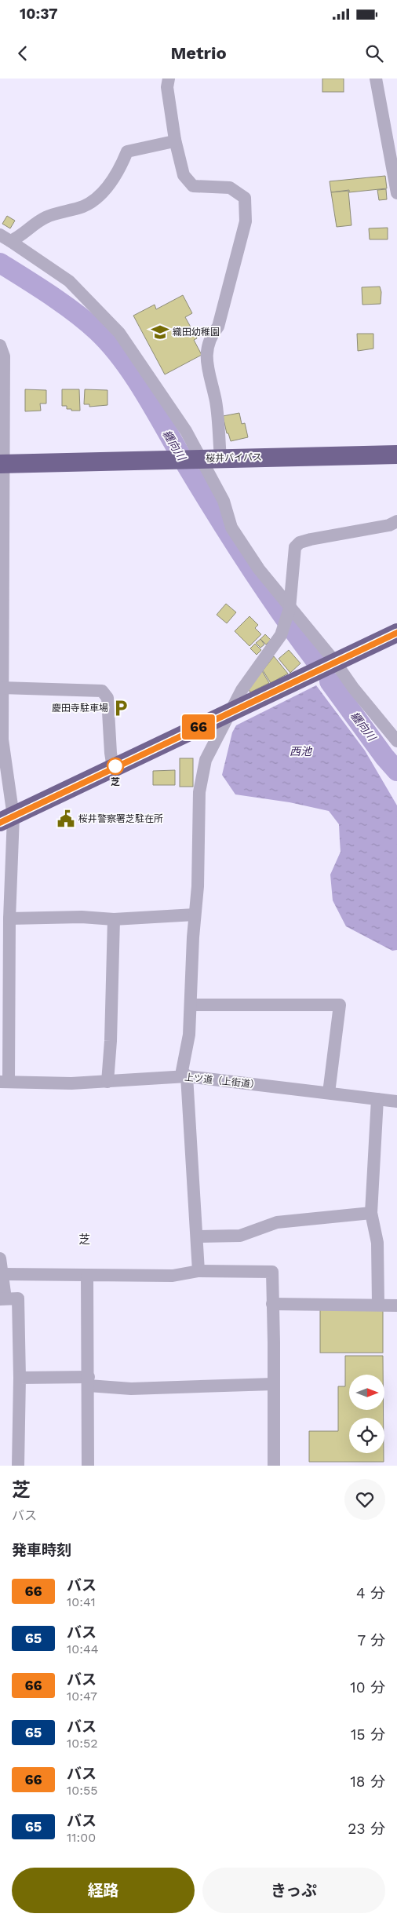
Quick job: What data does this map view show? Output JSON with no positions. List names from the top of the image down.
{
  "streets": {
    "highway": ["桜井バイパス"],
    "street": ["上ツ道（上街道）"]
  },
  "districts": ["芝"],
  "water": ["纒向川", "西池"],
  "places": {
    "school or university": ["織田幼稚園"],
    "parking": ["慶田寺駐車場"],
    "other": ["芝"],
    "public building": ["桜井警察署芝駐在所"]
  },
  "lines": ["bus line 66"],
  "north": "right",
  "page": {
    "status": "10:37",
    "header": "Metrio",
    "on_map": "66",
    "heading": [
      ["芝", "バス"],
      "発車時刻"
    ],
    "list": [
      {
        "mark": "66",
        "name": "バス",
        "note": "10:41",
        "value": "4 分"
      },
      {
        "mark": "65",
        "name": "バス",
        "note": "10:44",
        "value": "7 分"
      },
      {
        "mark": "66",
        "name": "バス",
        "note": "10:47",
        "value": "10 分"
      },
      {
        "mark": "65",
        "name": "バス",
        "note": "10:52",
        "value": "15 分"
      },
      {
        "mark": "66",
        "name": "バス",
        "note": "10:55",
        "value": "18 分"
      },
      {
        "mark": "65",
        "name": "バス",
        "note": "11:00",
        "value": "23 分"
      }
    ],
    "buttons": ["経路", "きっぷ"]
  }
}
